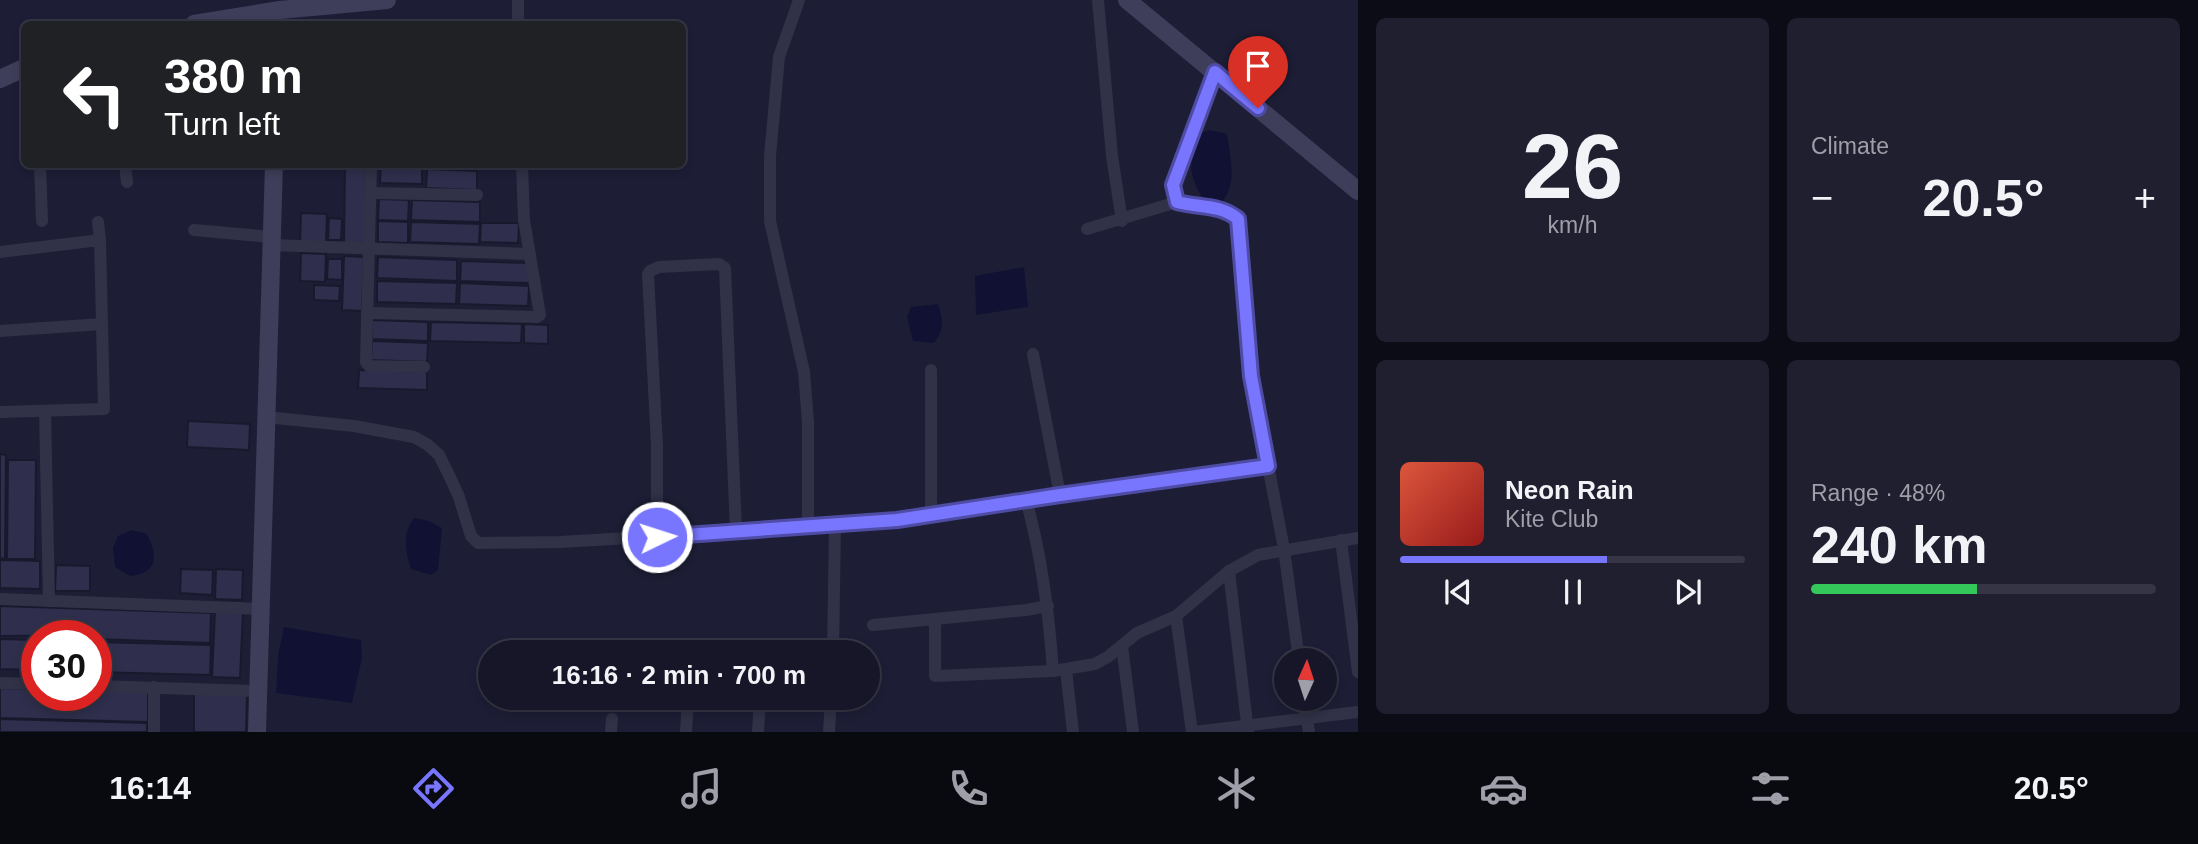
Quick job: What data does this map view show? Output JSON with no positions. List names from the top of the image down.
{
  "north": "top",
  "page": {
    "tile": [
      ["26", "km/h"],
      "Climate",
      ["Range · 48%", "240 km"]
    ],
    "turn": ["380 m", "Turn left"],
    "heat": ["−", "20.5°", "+"],
    "song": ["Neon Rain", "Kite Club"],
    "limit": "30",
    "trip": "16:16 · 2 min · 700 m",
    "tabs": ["16:14", "20.5°"]
  }
}
